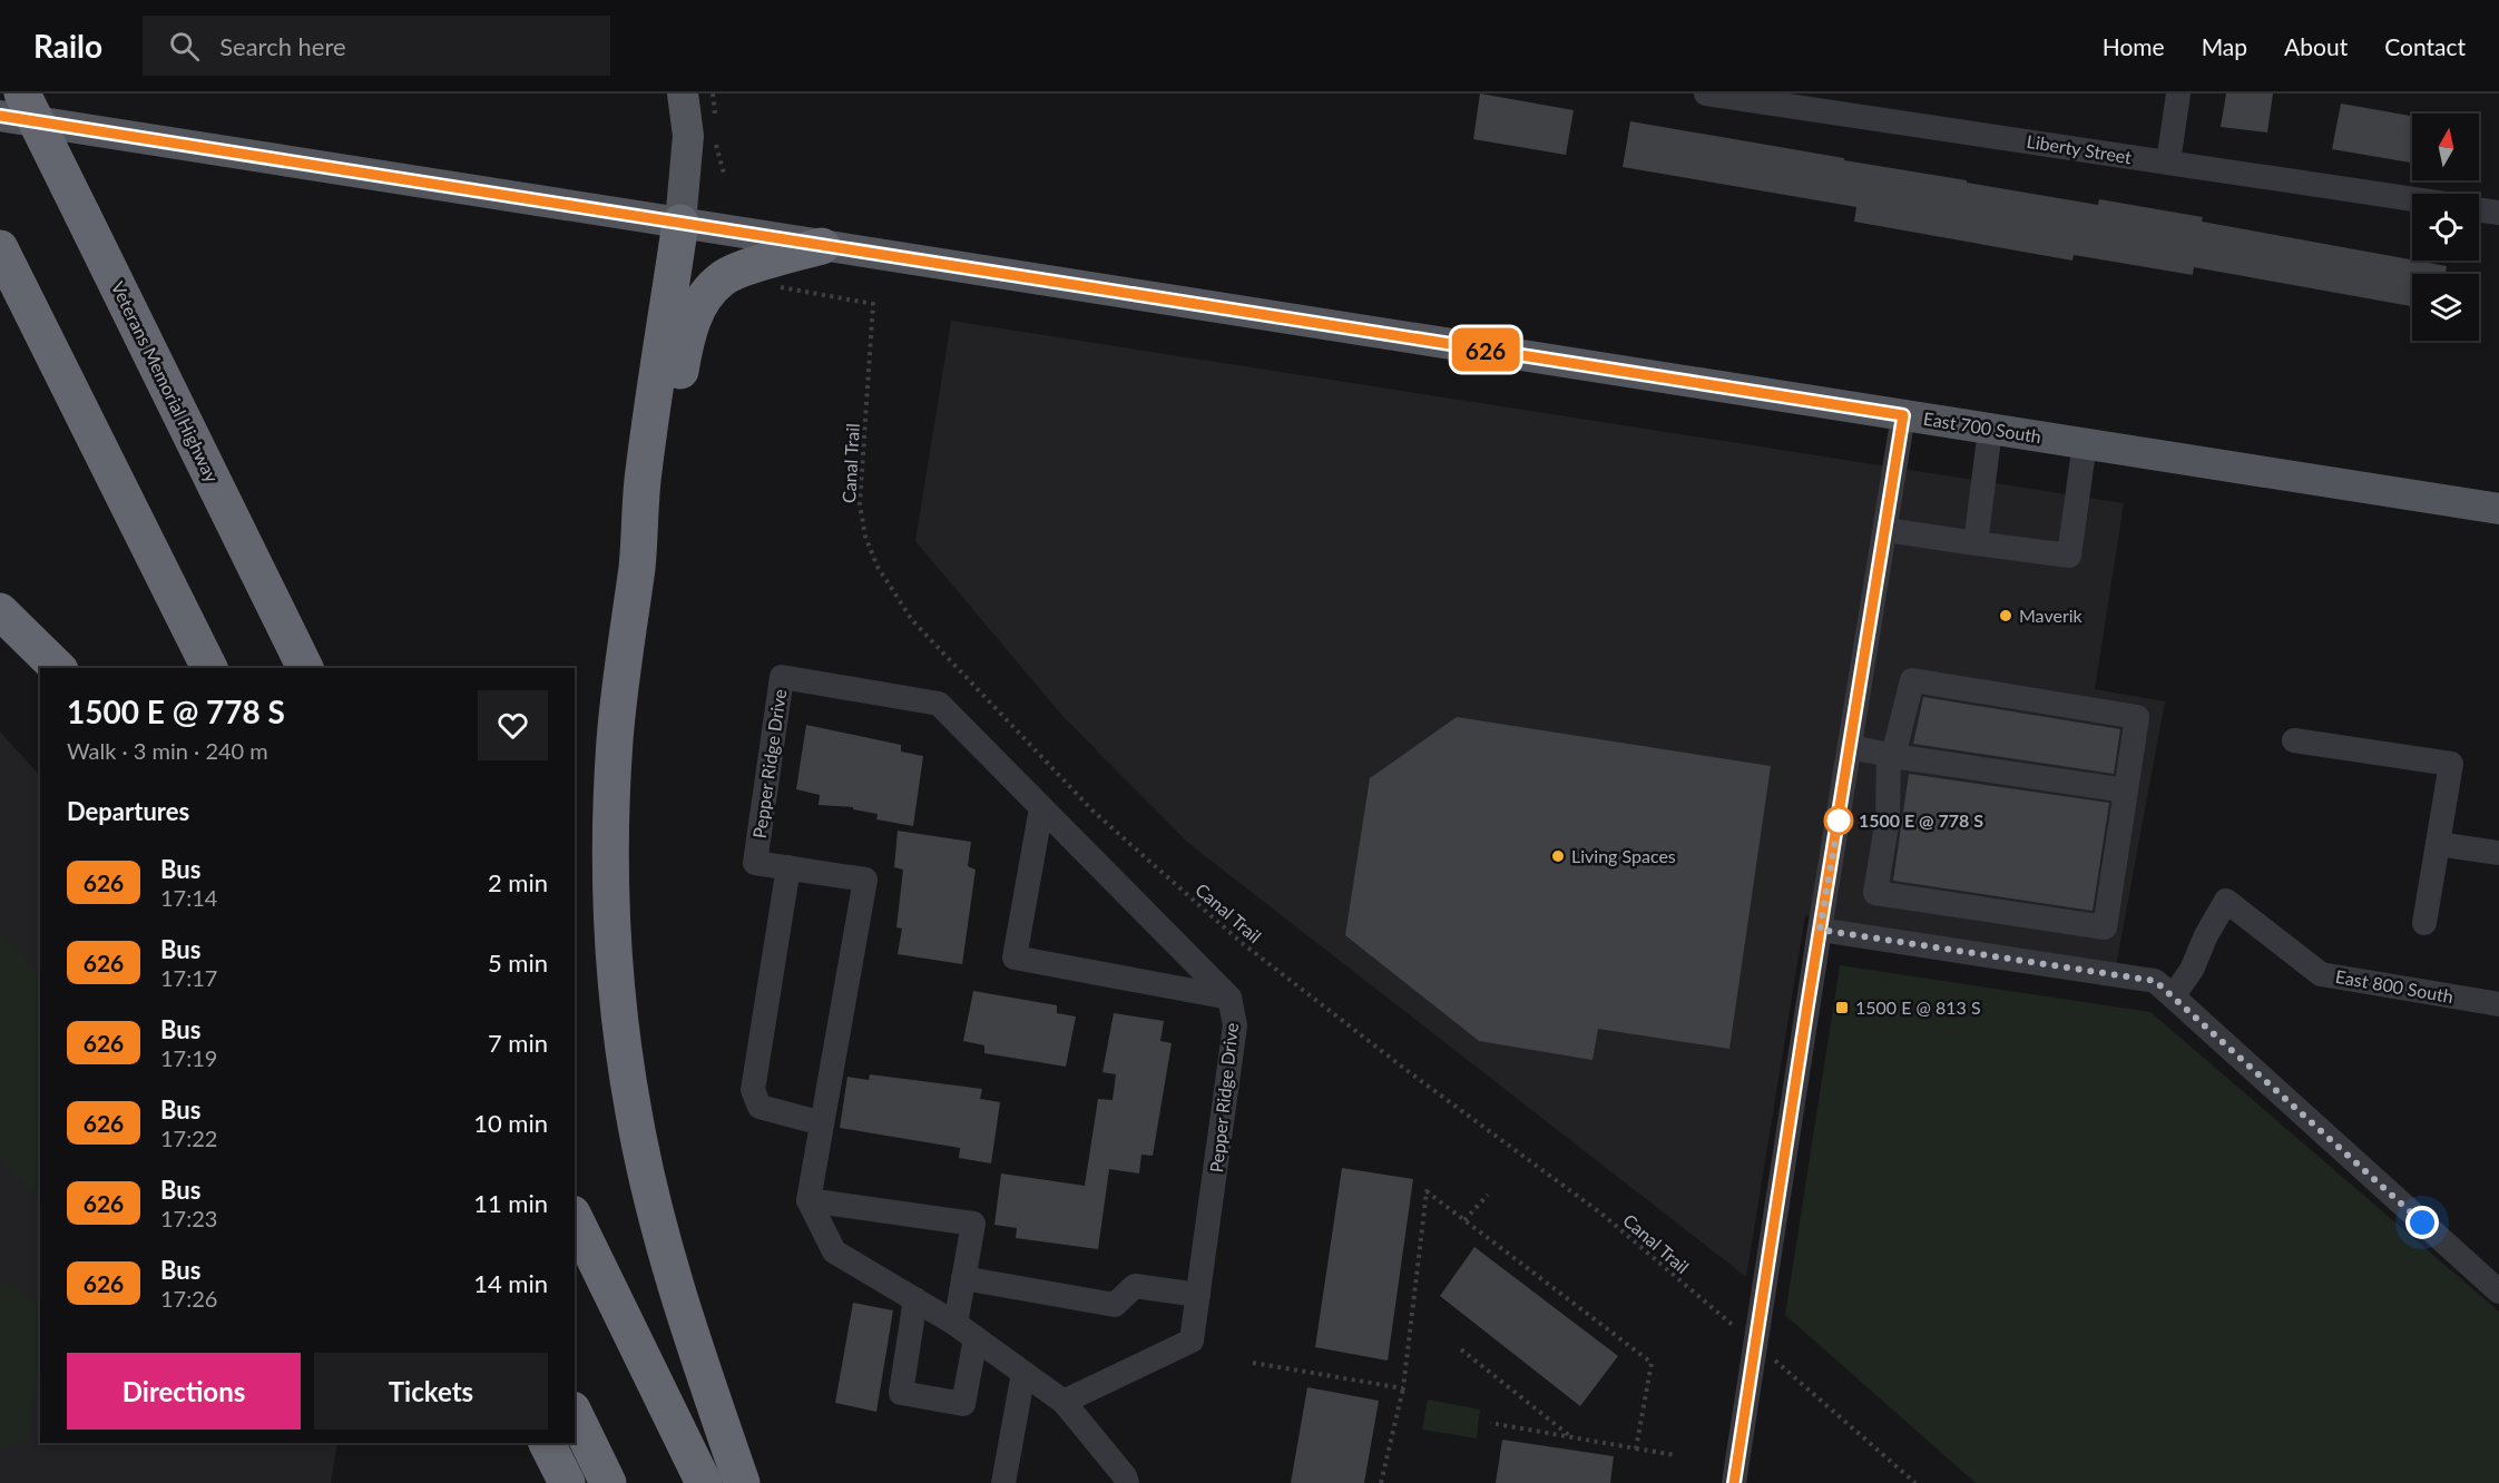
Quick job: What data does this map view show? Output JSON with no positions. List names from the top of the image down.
{
  "streets": {
    "highway": ["Veterans Memorial Highway"],
    "main road": ["East 700 South"],
    "street": ["Liberty Street", "Pepper Ridge Drive", "East 800 South"],
    "path": ["Canal Trail"]
  },
  "places": {
    "other": ["Maverik", "1500 E @ 778 S", "Living Spaces"],
    "transit": ["1500 E @ 813 S"]
  },
  "lines": ["bus line 626"],
  "north": "top",
  "page": {
    "header": "Railo",
    "search": "Search here",
    "nav": [
      "Home",
      "Map",
      "About",
      "Contact"
    ],
    "on_map": "626",
    "heading": [
      ["1500 E @ 778 S", "Walk · 3 min · 240 m"],
      "Departures"
    ],
    "list": [
      {
        "mark": "626",
        "name": "Bus",
        "note": "17:14",
        "value": "2 min"
      },
      {
        "mark": "626",
        "name": "Bus",
        "note": "17:17",
        "value": "5 min"
      },
      {
        "mark": "626",
        "name": "Bus",
        "note": "17:19",
        "value": "7 min"
      },
      {
        "mark": "626",
        "name": "Bus",
        "note": "17:22",
        "value": "10 min"
      },
      {
        "mark": "626",
        "name": "Bus",
        "note": "17:23",
        "value": "11 min"
      },
      {
        "mark": "626",
        "name": "Bus",
        "note": "17:26",
        "value": "14 min"
      }
    ],
    "buttons": ["Directions", "Tickets"]
  }
}
